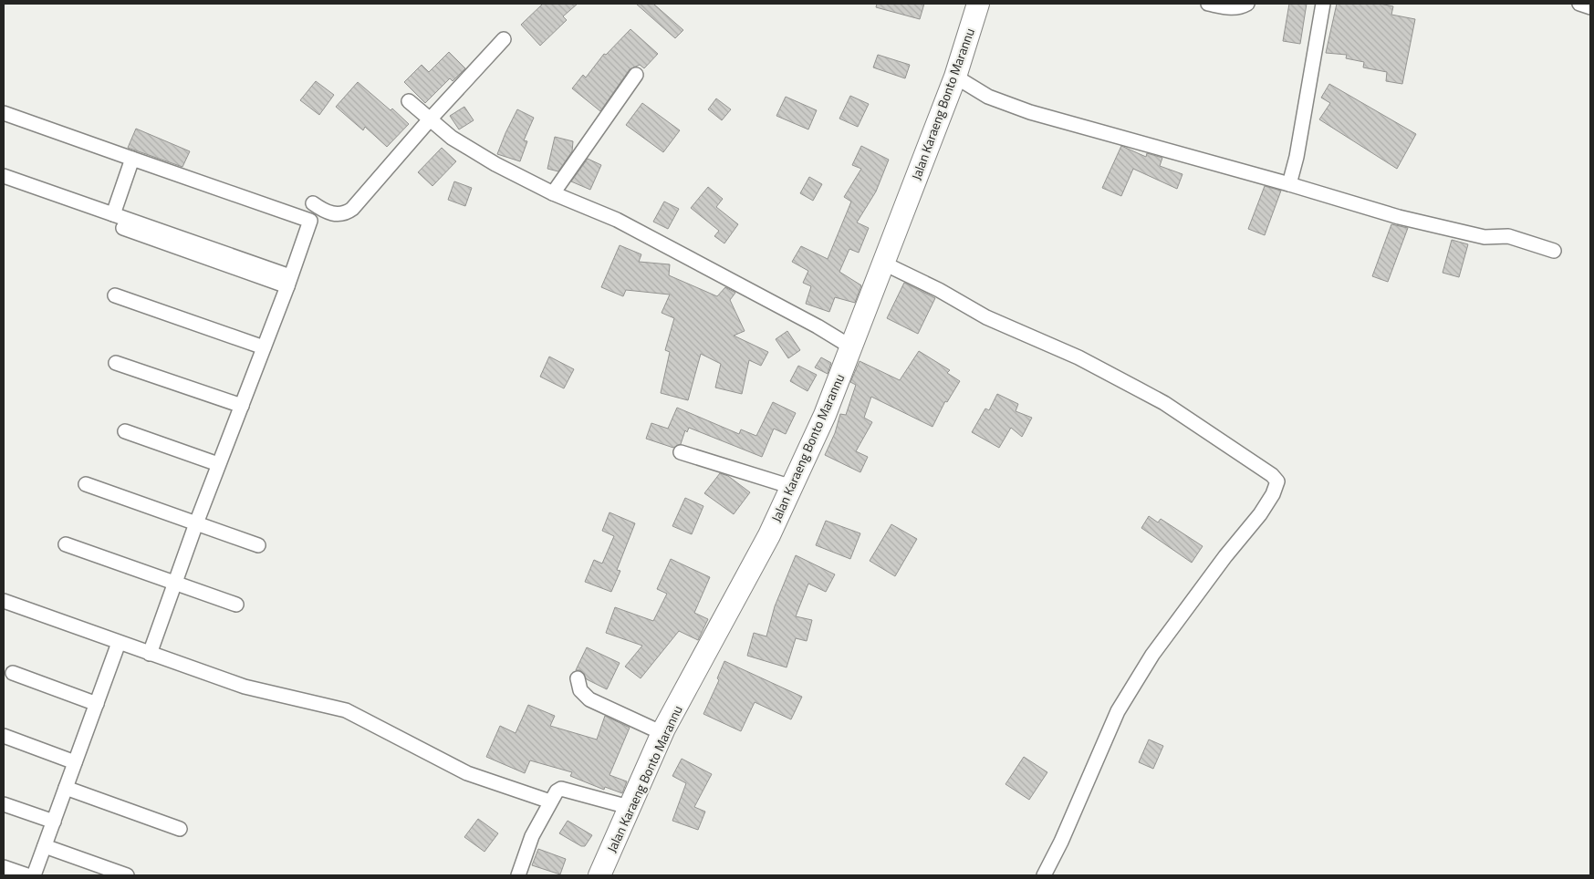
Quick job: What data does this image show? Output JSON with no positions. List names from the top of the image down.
{
  "streets": {
    "main road": ["Jalan Karaeng Bonto Marannu"]
  }
}
